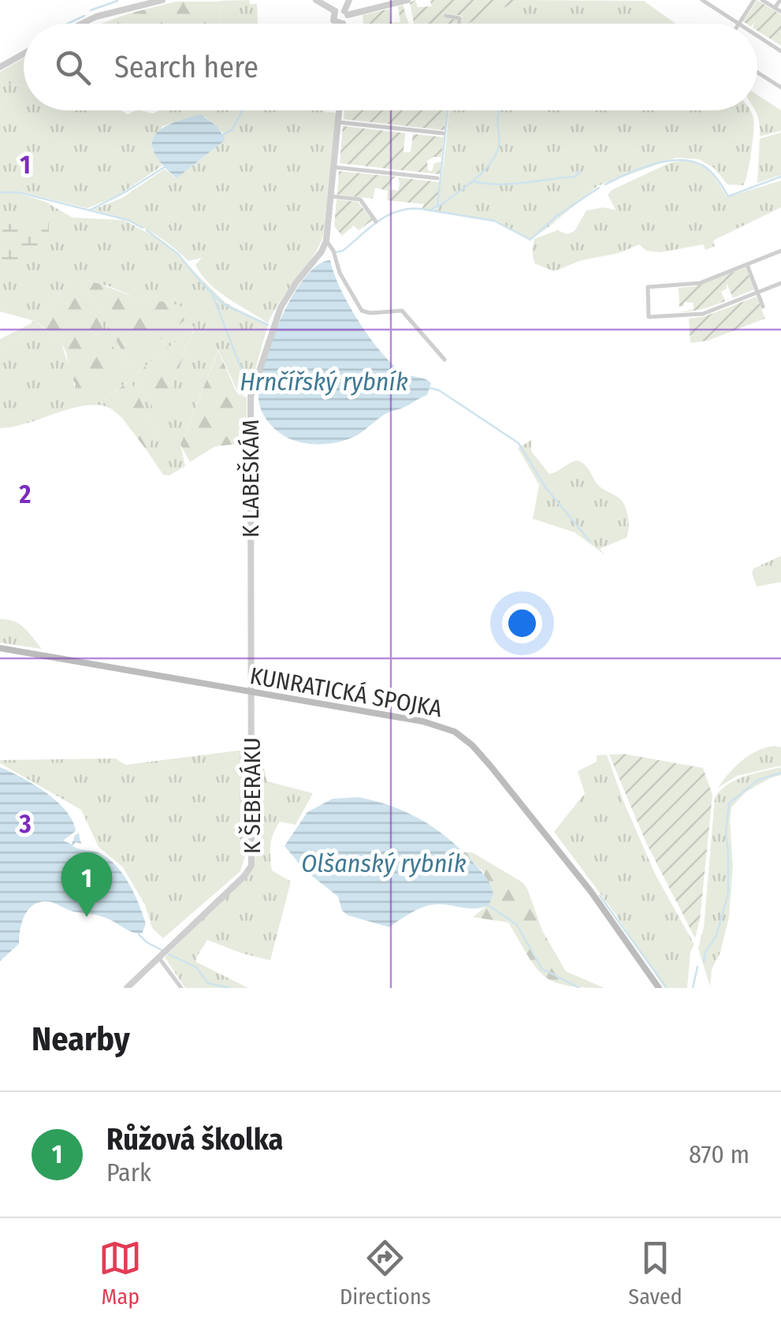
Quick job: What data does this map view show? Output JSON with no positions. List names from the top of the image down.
{
  "streets": {
    "main road": ["KUNRATICKÁ SPOJKA"],
    "street": ["K LABEŠKÁM", "K ŠEBERÁKU"]
  },
  "crossings": [
    ["K LABEŠKÁM", "KUNRATICKÁ SPOJKA"],
    ["K LABEŠKÁM", "K ŠEBERÁKU"],
    ["KUNRATICKÁ SPOJKA", "K ŠEBERÁKU"]
  ],
  "water": ["Hrnčířský rybník", "Olšanský rybník"],
  "page": {
    "search": "Search here",
    "pins": "1",
    "heading": "Nearby",
    "list": [
      {
        "mark": "1",
        "name": "Růžová školka",
        "note": "Park",
        "value": "870 m"
      }
    ],
    "nav": ["Map", "Directions", "Saved"]
  },
  "grid": {
    "rows": ["1", "2", "3"]
  }
}
